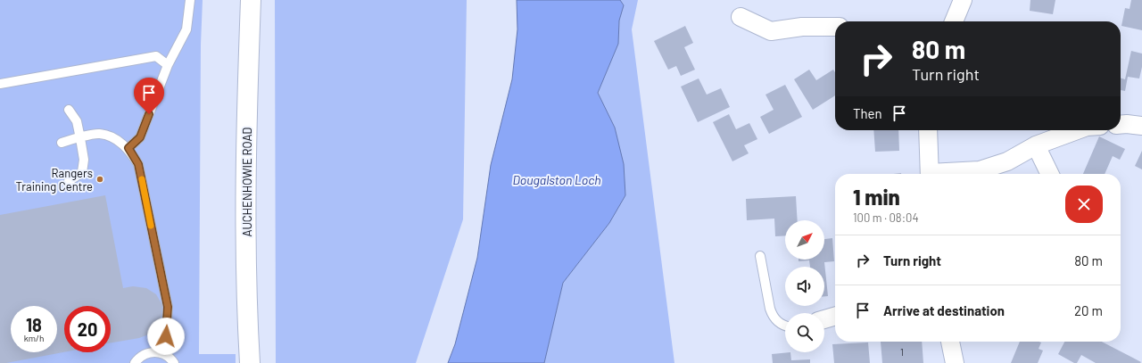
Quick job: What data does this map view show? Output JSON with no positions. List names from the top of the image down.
{
  "streets": {
    "main road": ["AUCHENHOWIE ROAD"]
  },
  "water": ["Dougalston Loch"],
  "places": ["Rangers Training Centre"],
  "house_numbers": ["1"],
  "north": "top right",
  "page": {
    "turn": ["80 m", "Turn right"],
    "then": "Then",
    "heading": ["1 min", "100 m · 08:04"],
    "list": [
      {
        "name": "Turn right",
        "value": "80 m"
      },
      {
        "name": "Arrive at destination",
        "value": "20 m"
      }
    ],
    "speed": "18 km/h",
    "limit": "20"
  }
}
